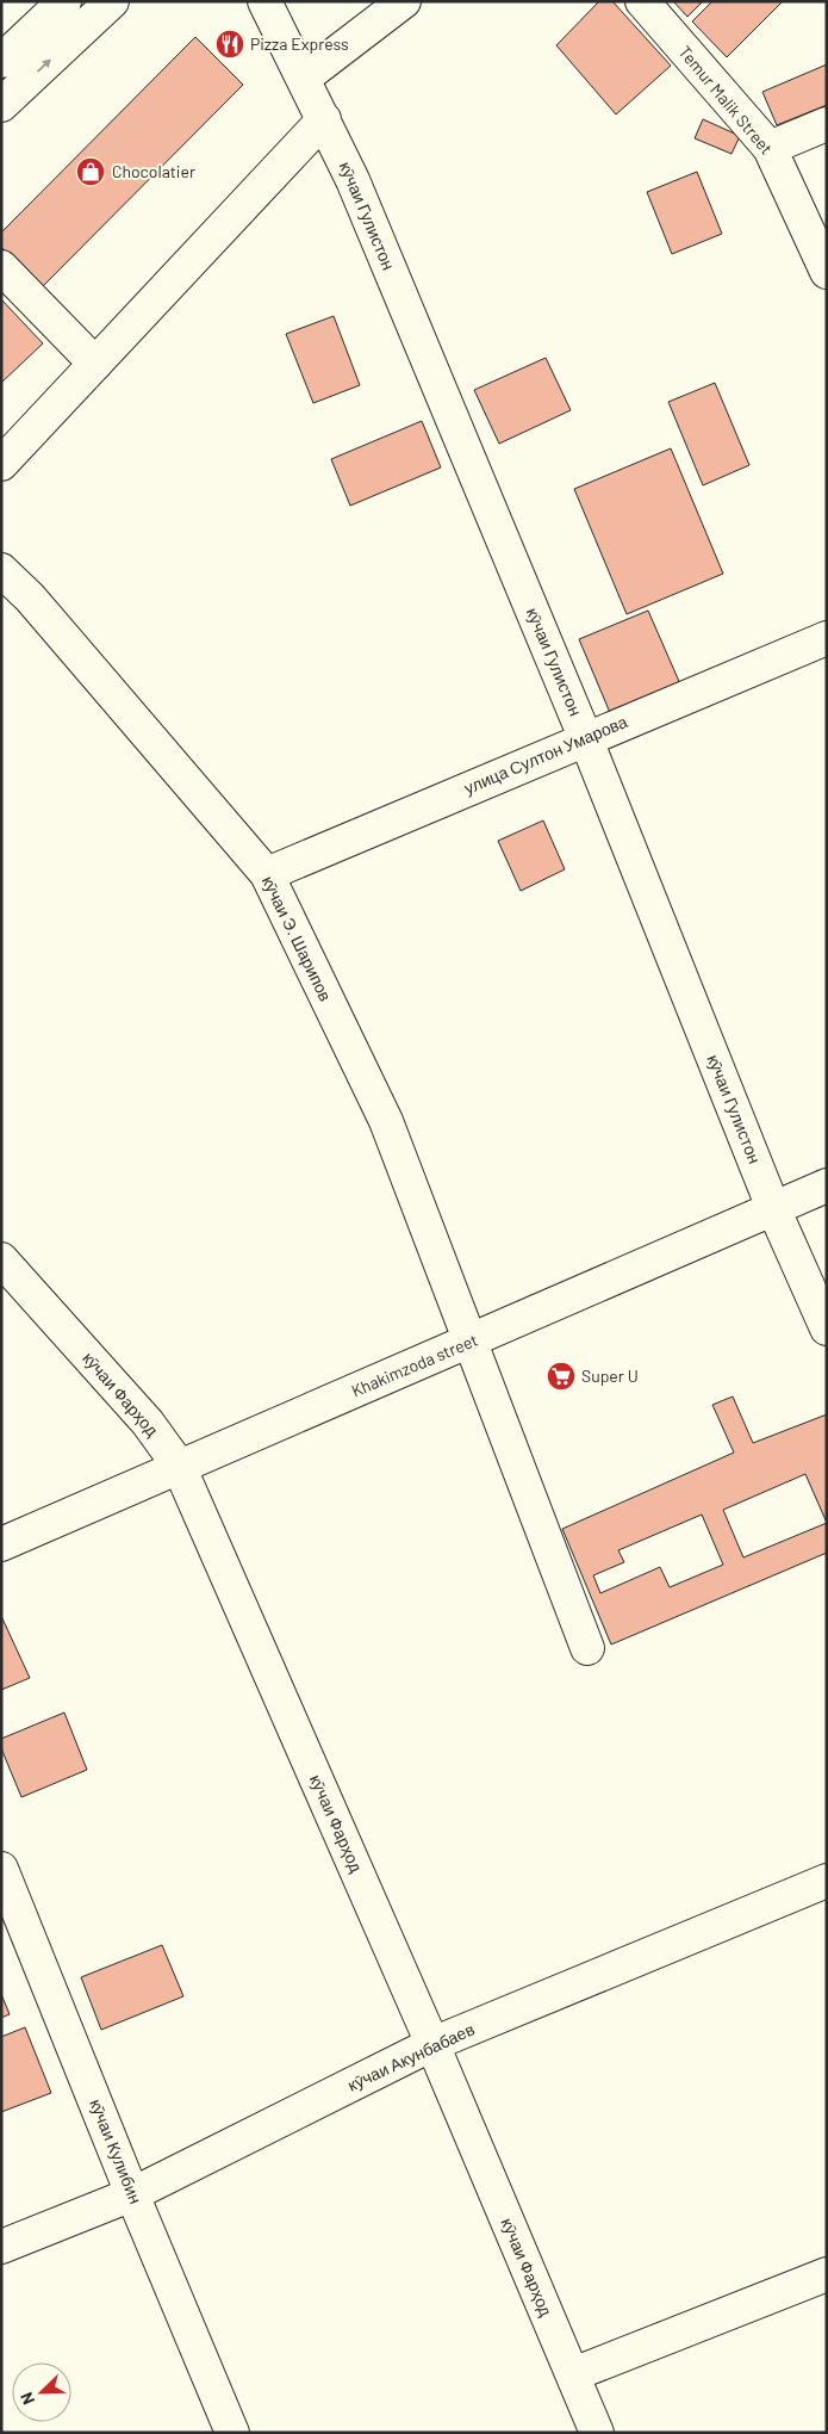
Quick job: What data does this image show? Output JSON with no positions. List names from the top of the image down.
{
  "streets": {
    "main road": [
      "Temur Malik Street",
      "кӯчаи Гулистон",
      "улица Султон Умарова",
      "кӯчаи Э. Шарипов",
      "Khakimzoda street",
      "кӯчаи Фарҳод",
      "кӯчаи Акунбабаев",
      "кӯчаи Кулибин"
    ]
  },
  "crossings": [
    ["кӯчаи Гулистон", "улица Султон Умарова"],
    ["кӯчаи Гулистон", "Khakimzoda street"],
    ["улица Султон Умарова", "кӯчаи Э. Шарипов"],
    ["кӯчаи Э. Шарипов", "Khakimzoda street"],
    ["Khakimzoda street", "кӯчаи Фарҳод"],
    ["кӯчаи Фарҳод", "кӯчаи Акунбабаев"],
    ["кӯчаи Акунбабаев", "кӯчаи Кулибин"]
  ],
  "places": {
    "restaurant": ["Pizza Express"],
    "shop": ["Chocolatier"],
    "supermarket": ["Super U"]
  },
  "north": "bottom left"
}
